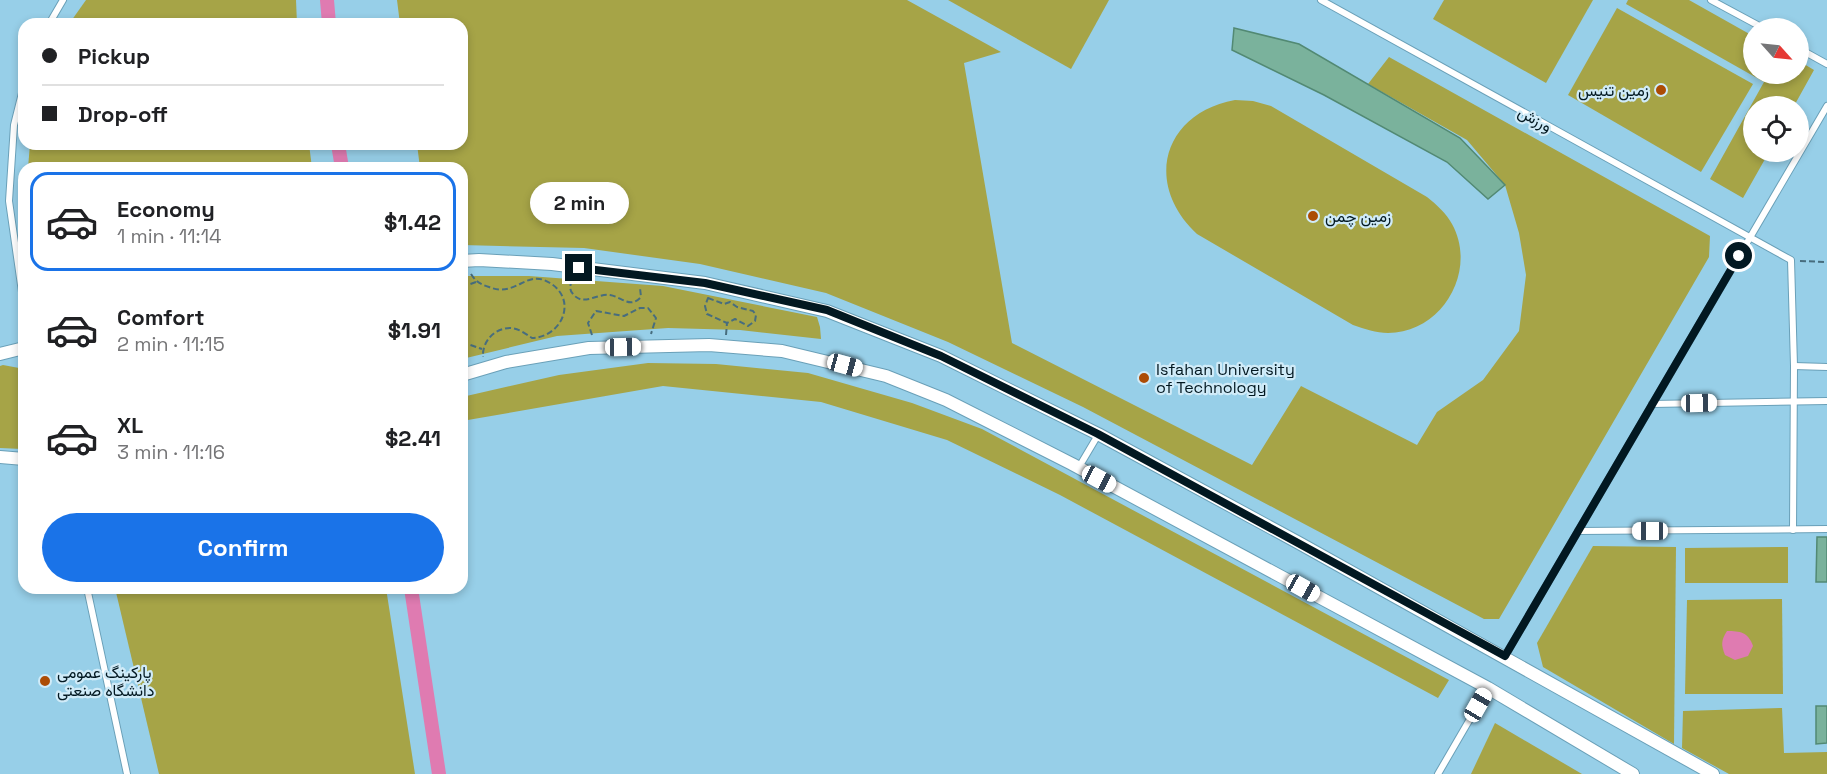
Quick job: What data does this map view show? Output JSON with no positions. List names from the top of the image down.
{
  "streets": {
    "lane": ["ورزش"]
  },
  "places": [
    "زمین تنیس",
    "زمین چمن",
    "Isfahan University of Technology",
    "پارکینگ عمومی دانشگاه صنعتی"
  ],
  "north": "bottom right",
  "page": {
    "banner": ["Pickup", "Drop-off"],
    "list": [
      {
        "name": "Economy",
        "note": "1 min · 11:14",
        "value": "$1.42"
      },
      {
        "name": "Comfort",
        "note": "2 min · 11:15",
        "value": "$1.91"
      },
      {
        "name": "XL",
        "note": "3 min · 11:16",
        "value": "$2.41"
      }
    ],
    "bubble": "2 min",
    "buttons": "Confirm"
  }
}
